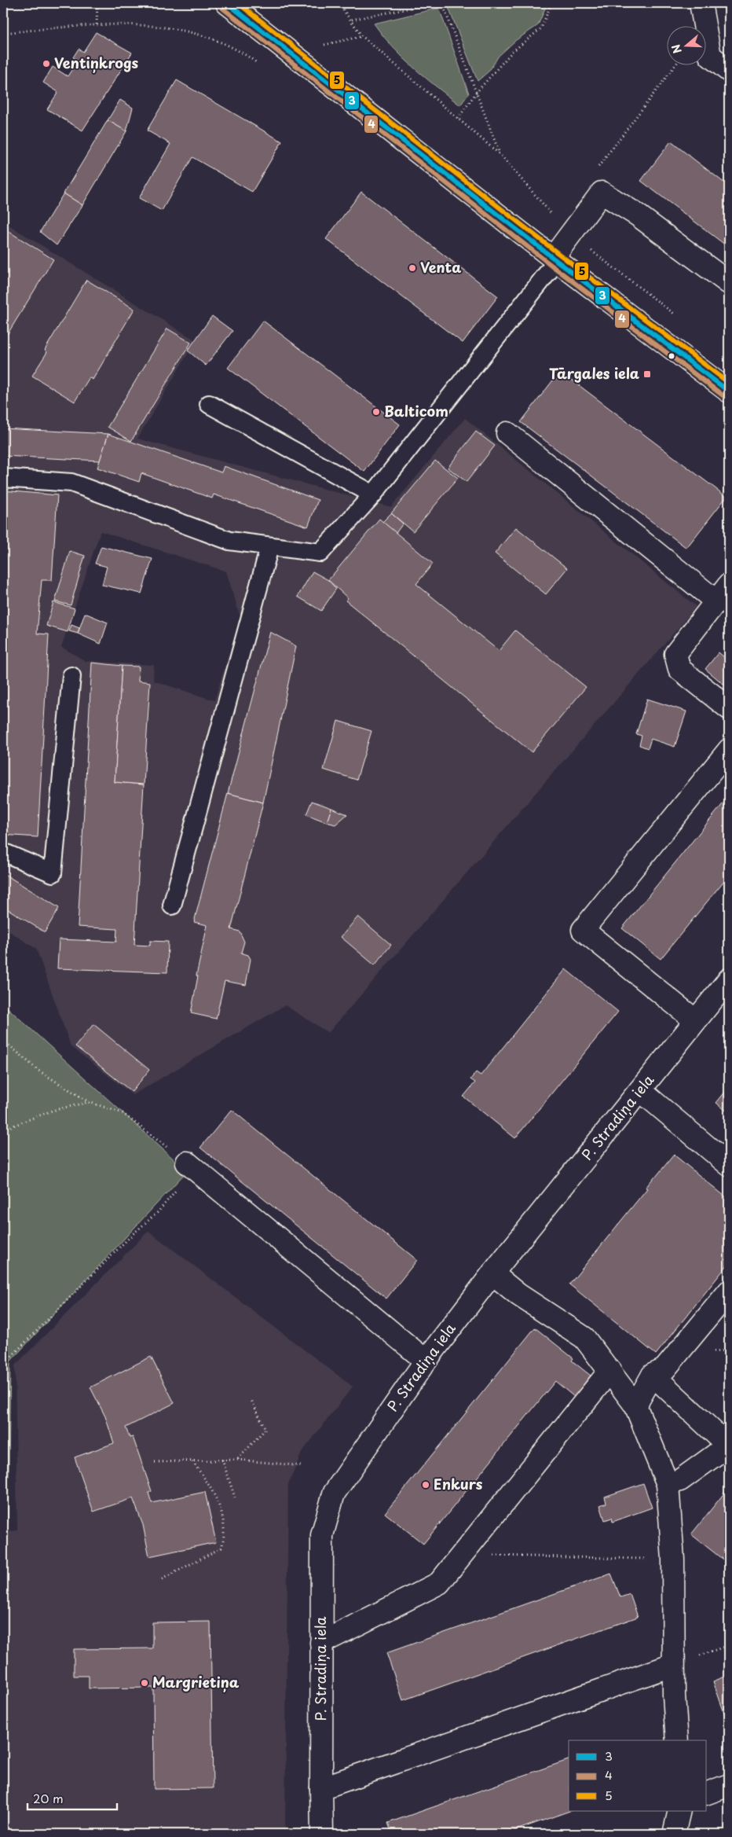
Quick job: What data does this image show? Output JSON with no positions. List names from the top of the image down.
{
  "streets": {
    "street": ["P. Stradiņa iela"]
  },
  "places": {
    "other": [
      "Ventiņkrogs",
      "Venta",
      "Balticom",
      "Enkurs",
      "Margrietiņa"
    ],
    "transit": ["Tārgales iela"]
  },
  "lines": ["transit line 3", "transit line 5", "transit line 4"],
  "legend": ["3", "4", "5"],
  "scale_bar": "20 m",
  "north": "left"
}
